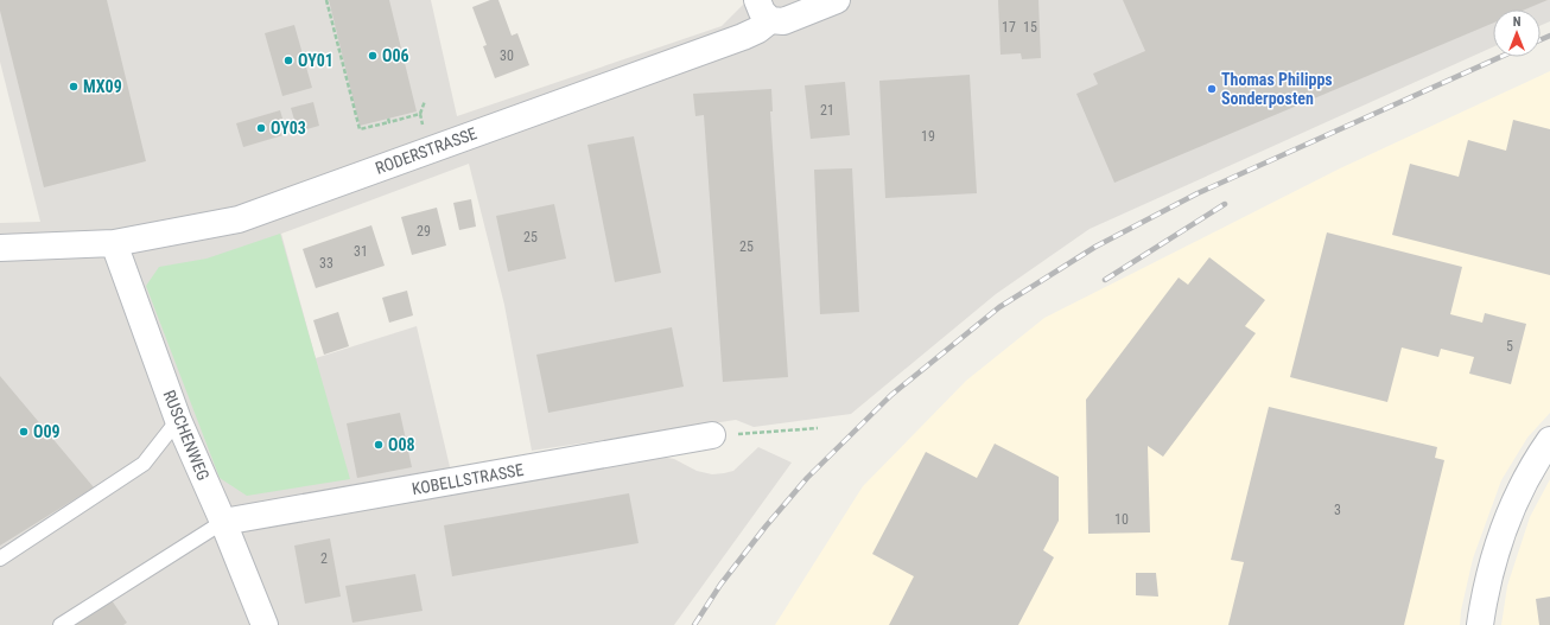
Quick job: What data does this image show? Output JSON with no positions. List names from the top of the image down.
{
  "streets": {
    "street": ["RODERSTRASSE", "RUSCHENWEG", "KOBELLSTRASSE"]
  },
  "crossings": [
    ["RODERSTRASSE", "RUSCHENWEG"],
    ["RUSCHENWEG", "KOBELLSTRASSE"]
  ],
  "places": [
    "O06",
    "OY01",
    "MX09",
    "Thomas Philipps Sonderposten",
    "OY03",
    "O09",
    "O08"
  ],
  "house_numbers": [
    "17",
    "15",
    "30",
    "21",
    "19",
    "29",
    "25",
    "25",
    "31",
    "33",
    "5",
    "3",
    "10",
    "2"
  ],
  "north": "top"
}
